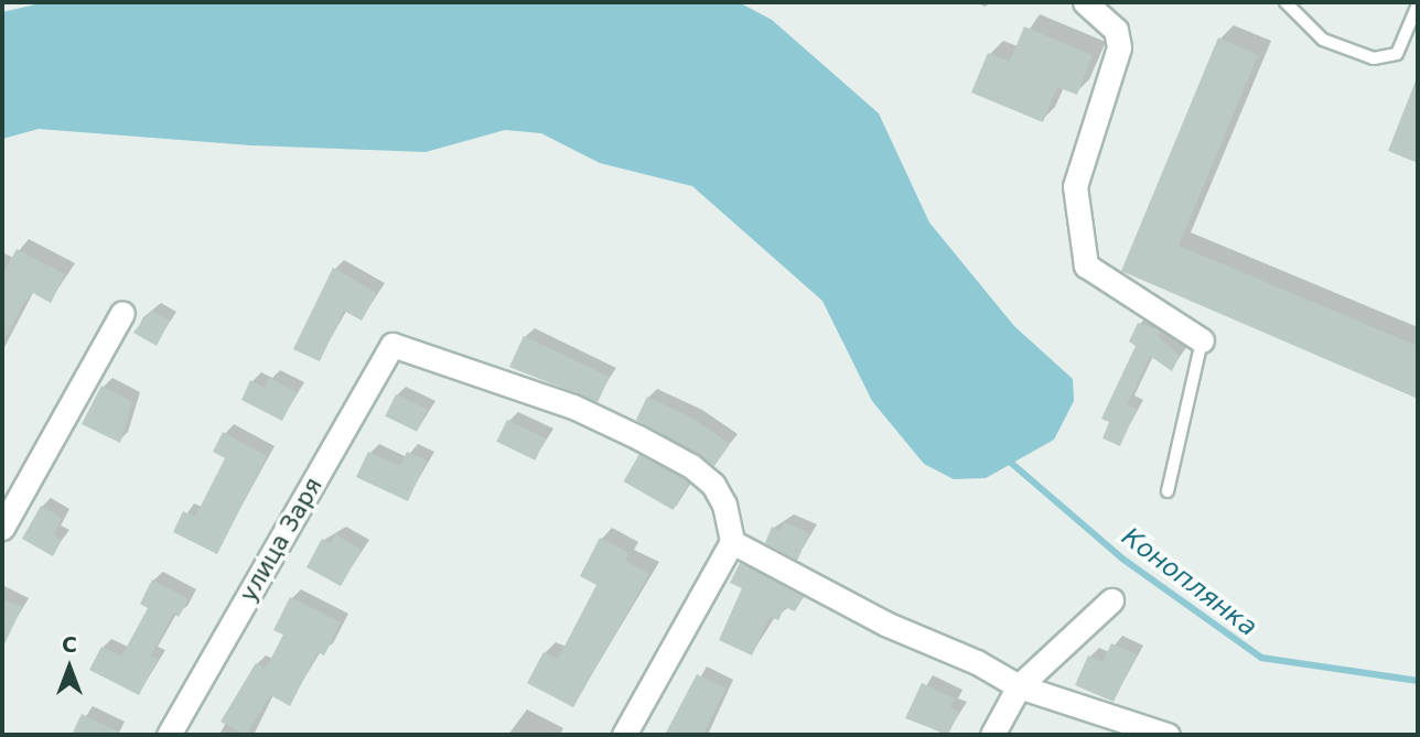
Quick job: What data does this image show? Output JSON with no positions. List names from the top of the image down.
{
  "streets": {
    "street": ["улица Заря"]
  },
  "water": ["Коноплянка"],
  "north": "top"
}
